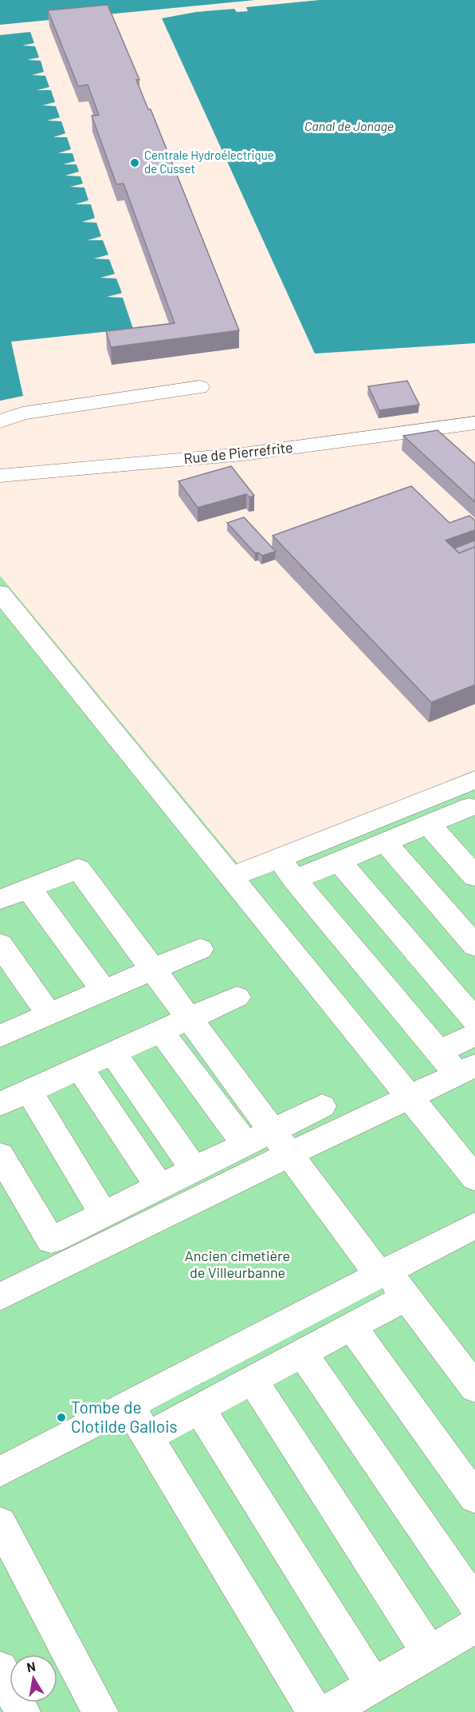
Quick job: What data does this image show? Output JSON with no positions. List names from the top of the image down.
{
  "streets": {
    "lane": ["Rue de Pierrefrite"]
  },
  "water": ["Canal de Jonage"],
  "parks": ["Ancien cimetière de Villeurbanne"],
  "places": ["Centrale Hydroélectrique de Cusset", "Tombe de Clotilde Gallois"],
  "north": "top"
}
